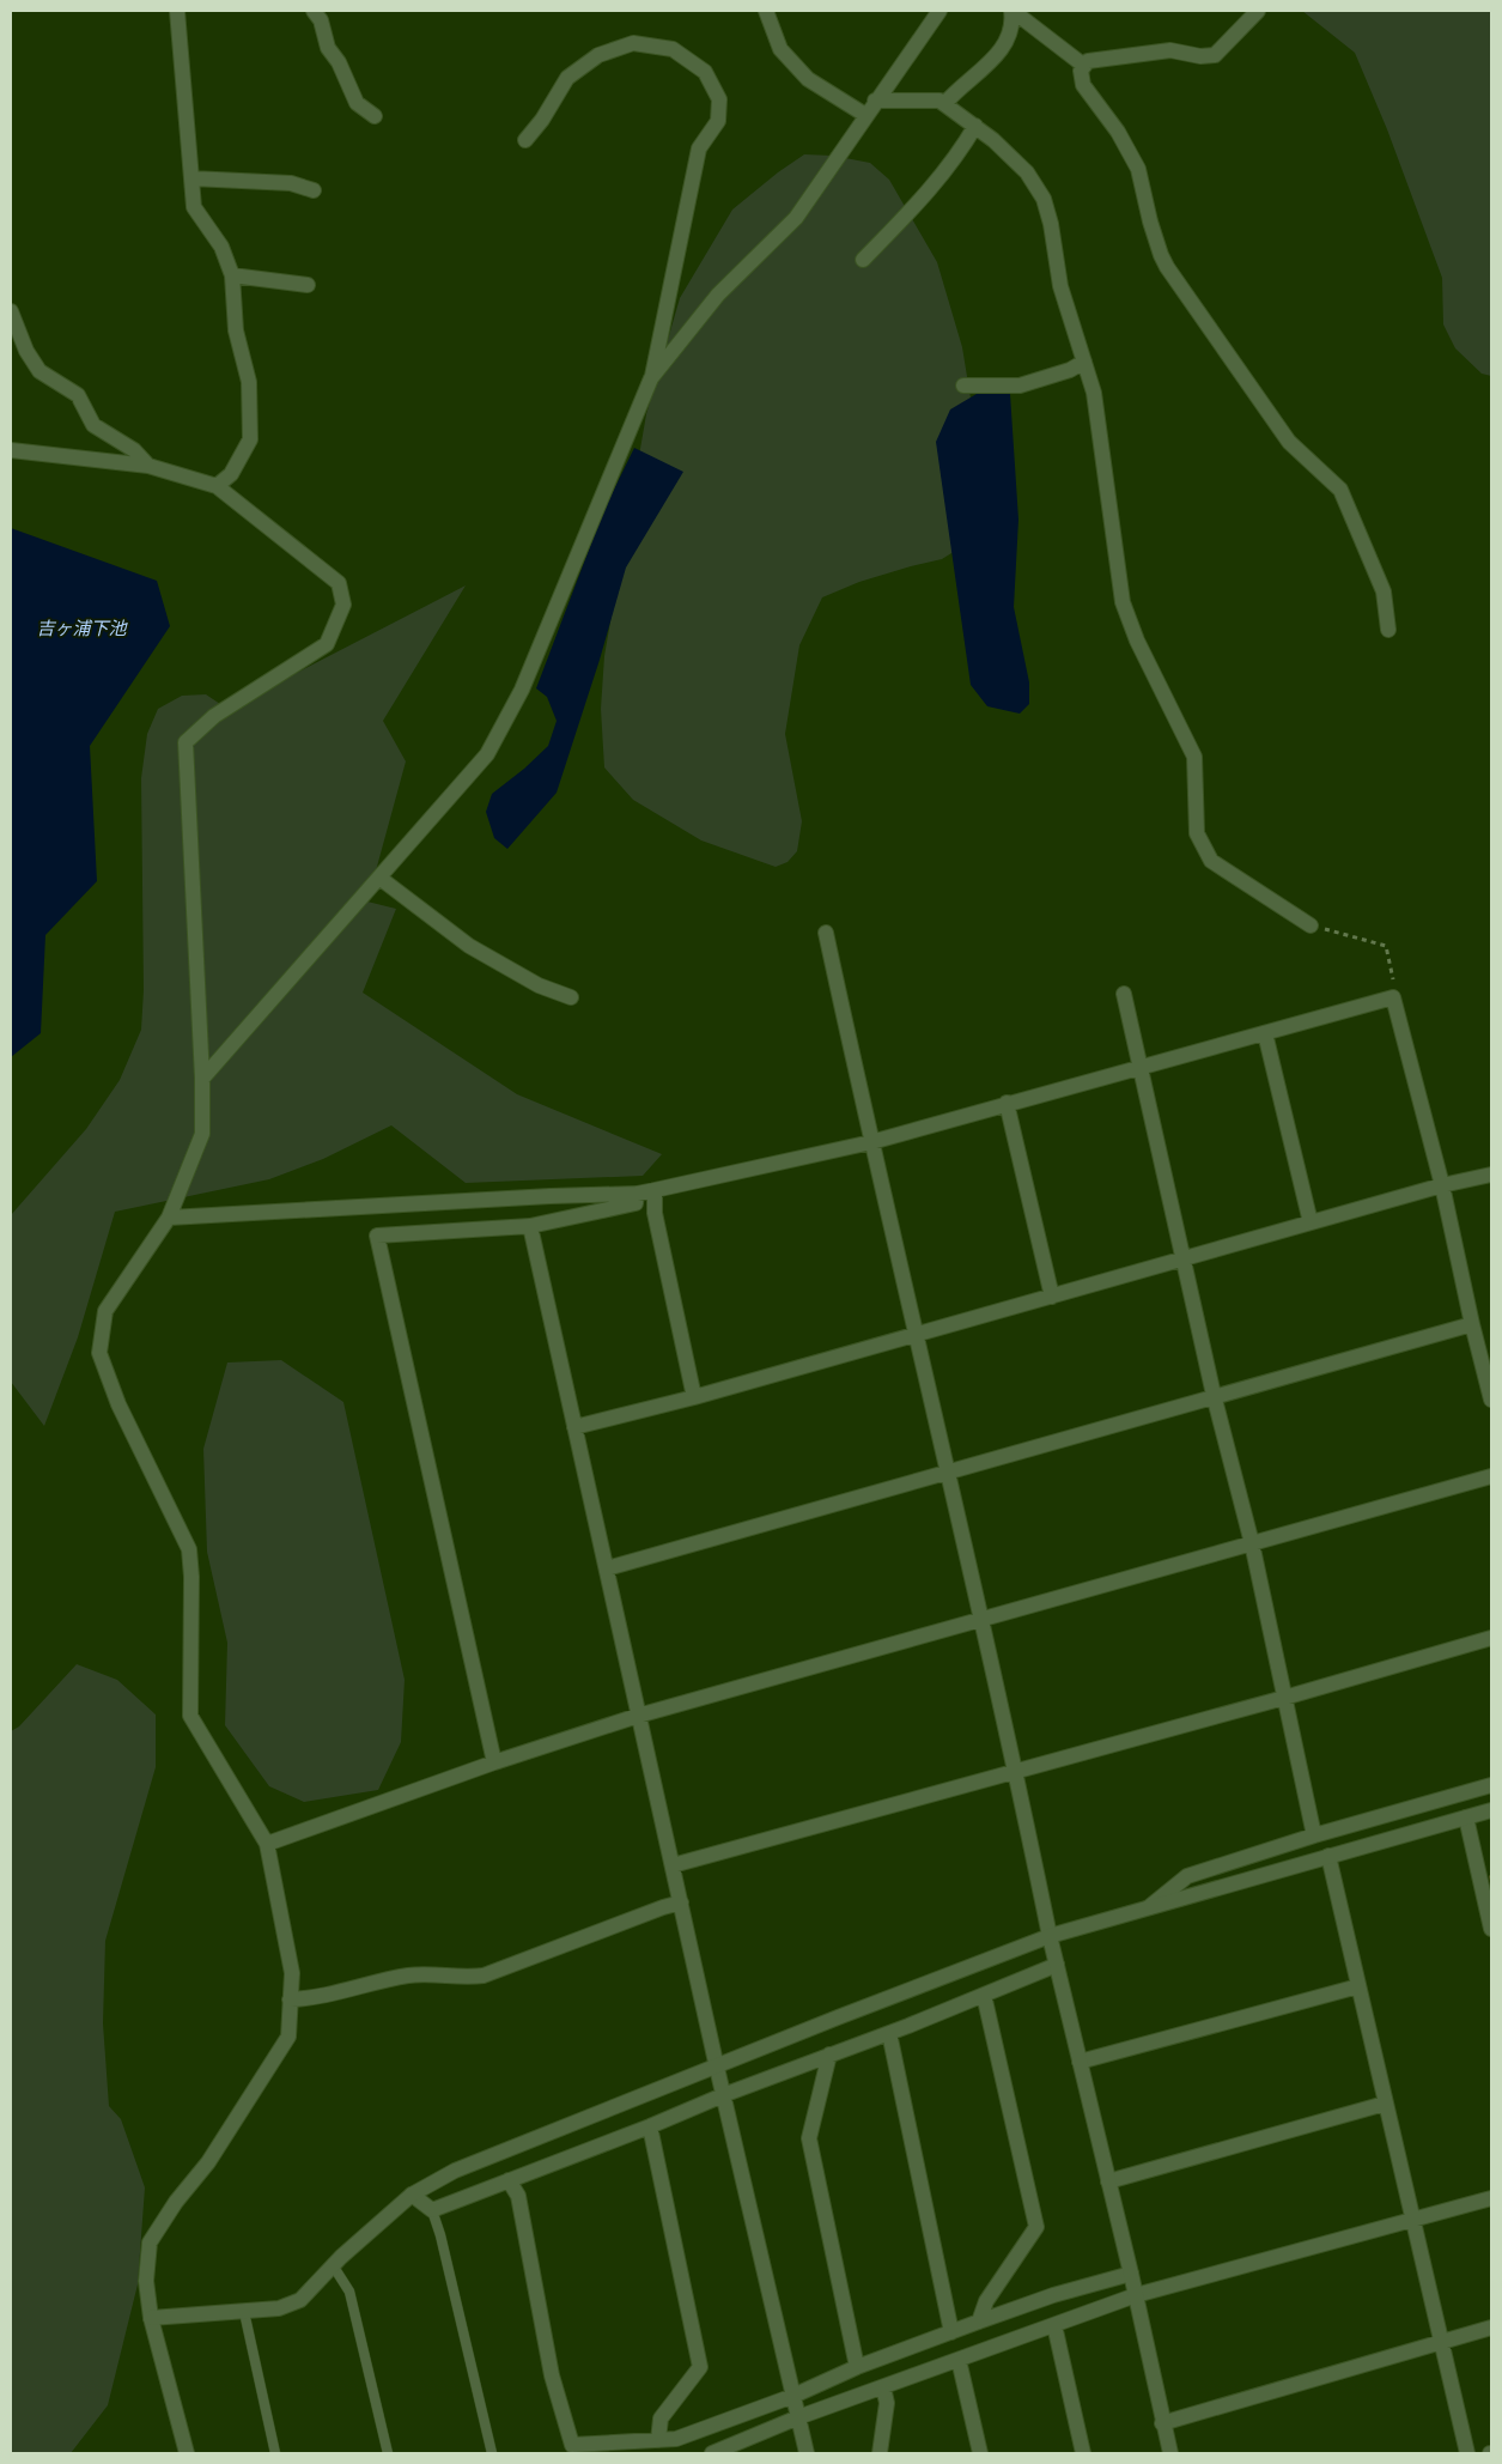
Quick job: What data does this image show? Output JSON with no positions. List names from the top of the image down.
{
  "water": ["吉ヶ浦下池"]
}
